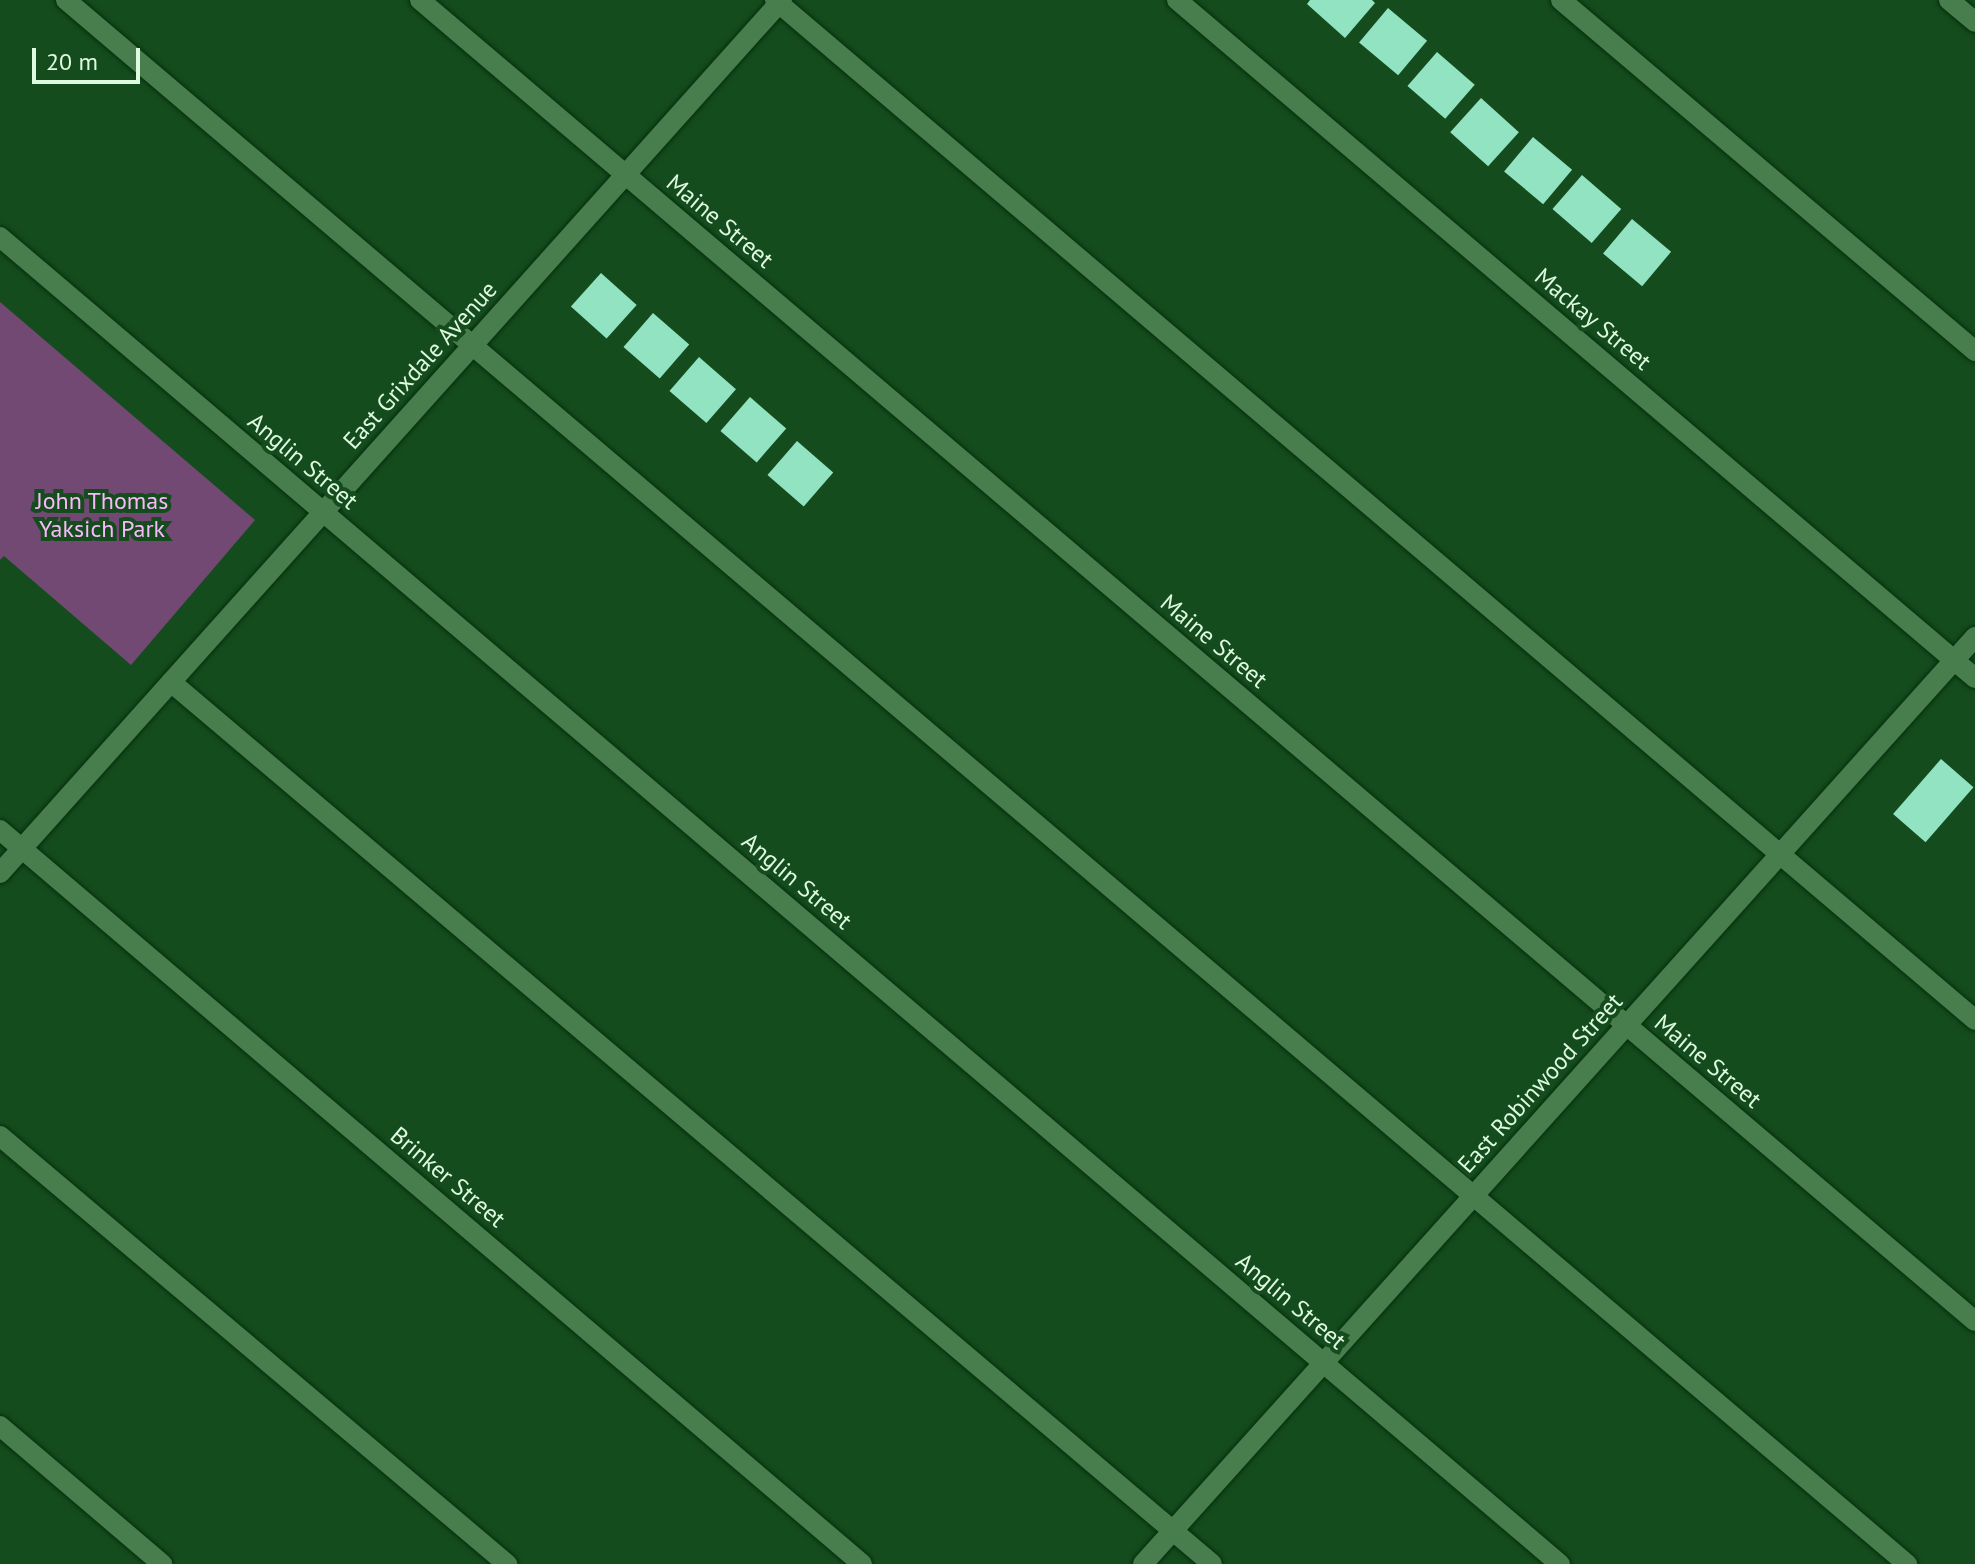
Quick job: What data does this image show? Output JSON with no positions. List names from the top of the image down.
{
  "streets": {
    "street": [
      "Maine Street",
      "Mackay Street",
      "East Grixdale Avenue",
      "Anglin Street",
      "East Robinwood Street",
      "Brinker Street"
    ]
  },
  "crossings": [
    ["Maine Street", "East Grixdale Avenue"],
    ["Maine Street", "East Robinwood Street"],
    ["Mackay Street", "East Robinwood Street"],
    ["East Grixdale Avenue", "Anglin Street"],
    ["East Grixdale Avenue", "Brinker Street"],
    ["Anglin Street", "East Robinwood Street"]
  ],
  "parks": ["John Thomas Yaksich Park"],
  "scale_bar": "20 m"
}
